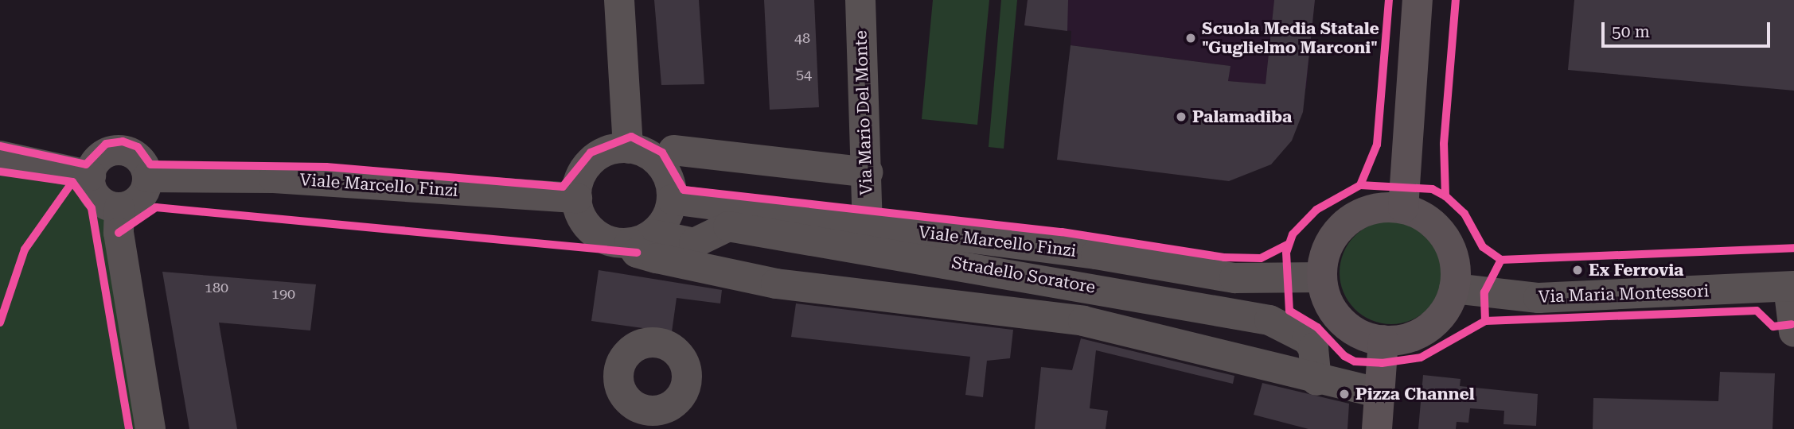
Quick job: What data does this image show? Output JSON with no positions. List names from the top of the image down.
{
  "streets": {
    "street": [
      "Via Mario Del Monte",
      "Viale Marcello Finzi",
      "Stradello Soratore",
      "Via Maria Montessori"
    ]
  },
  "crossings": [
    ["Via Mario Del Monte", "Viale Marcello Finzi"],
    ["Viale Marcello Finzi", "Via Maria Montessori"]
  ],
  "places": [
    "Scuola Media Statale \"Guglielmo Marconi\"",
    "Palamadiba",
    "Ex Ferrovia",
    "Pizza Channel"
  ],
  "house_numbers": [
    "48",
    "54",
    "180",
    "190"
  ],
  "scale_bar": "50 m"
}
